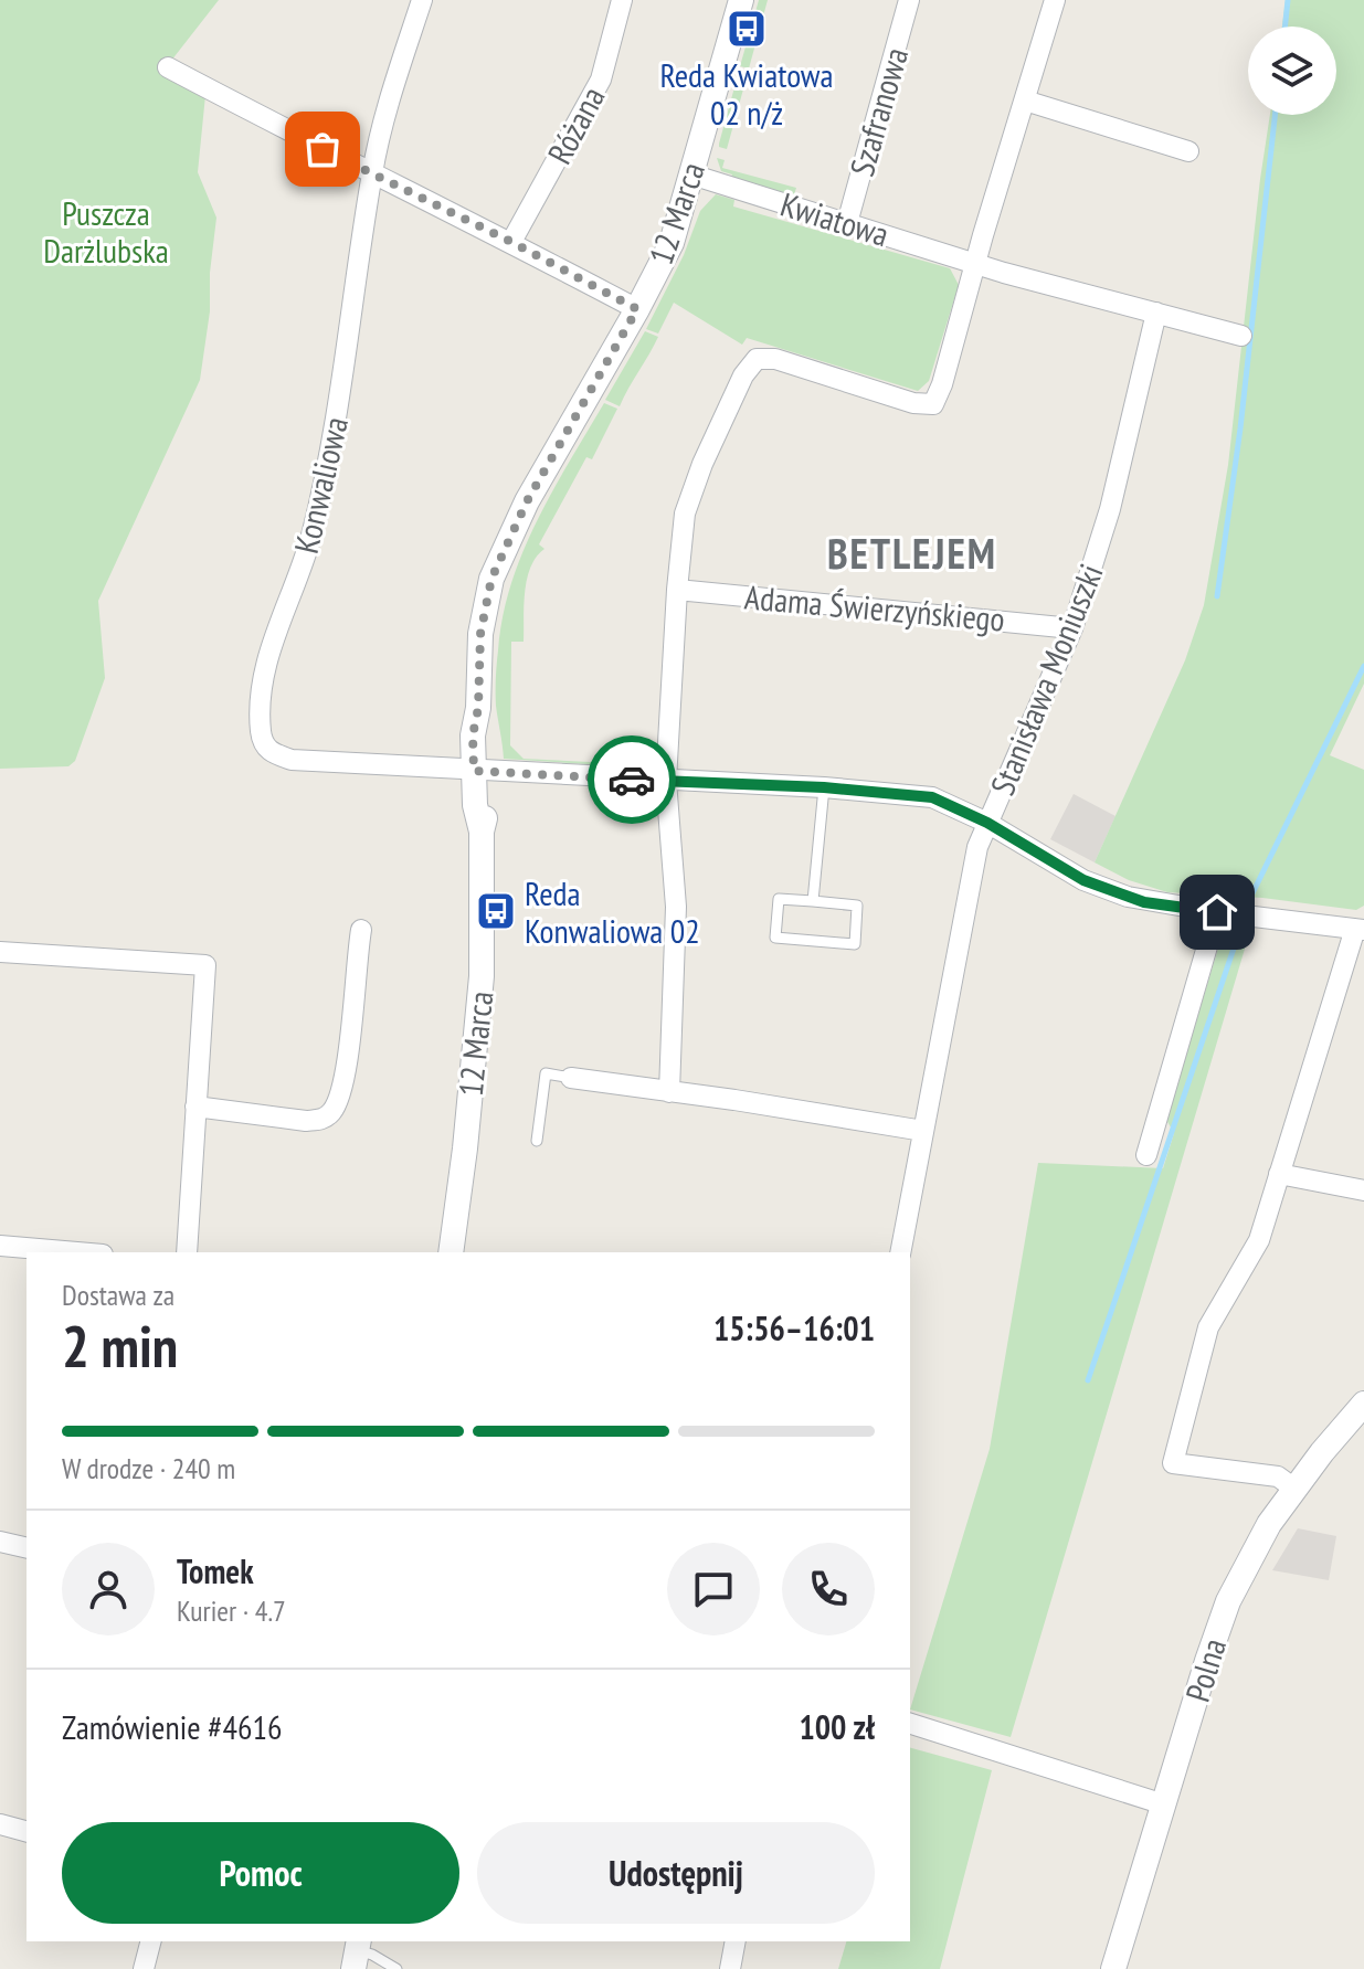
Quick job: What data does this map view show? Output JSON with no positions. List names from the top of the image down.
{
  "streets": {
    "street": [
      "Szafranowa",
      "Różana",
      "12 Marca",
      "Kwiatowa",
      "Konwaliowa",
      "Adama Świerzyńskiego",
      "Stanisława Moniuszki",
      "Polna"
    ]
  },
  "crossings": [
    ["Szafranowa", "Kwiatowa"],
    ["12 Marca", "Kwiatowa"],
    ["12 Marca", "Konwaliowa"],
    ["Kwiatowa", "Stanisława Moniuszki"],
    ["Adama Świerzyńskiego", "Stanisława Moniuszki"]
  ],
  "districts": ["BETLEJEM"],
  "parks": ["Puszcza Darżlubska"],
  "places": {
    "bus stop": ["Reda Kwiatowa 02 n/ż", "Reda Konwaliowa 02"]
  },
  "page": {
    "heading": ["2 min", "Dostawa za", "15:56–16:01"],
    "panel": [
      "Tomek",
      "Kurier · 4.7",
      "Zamówienie #4616",
      "100 zł"
    ],
    "bar": "W drodze · 240 m",
    "buttons": ["Pomoc", "Udostępnij"]
  }
}
